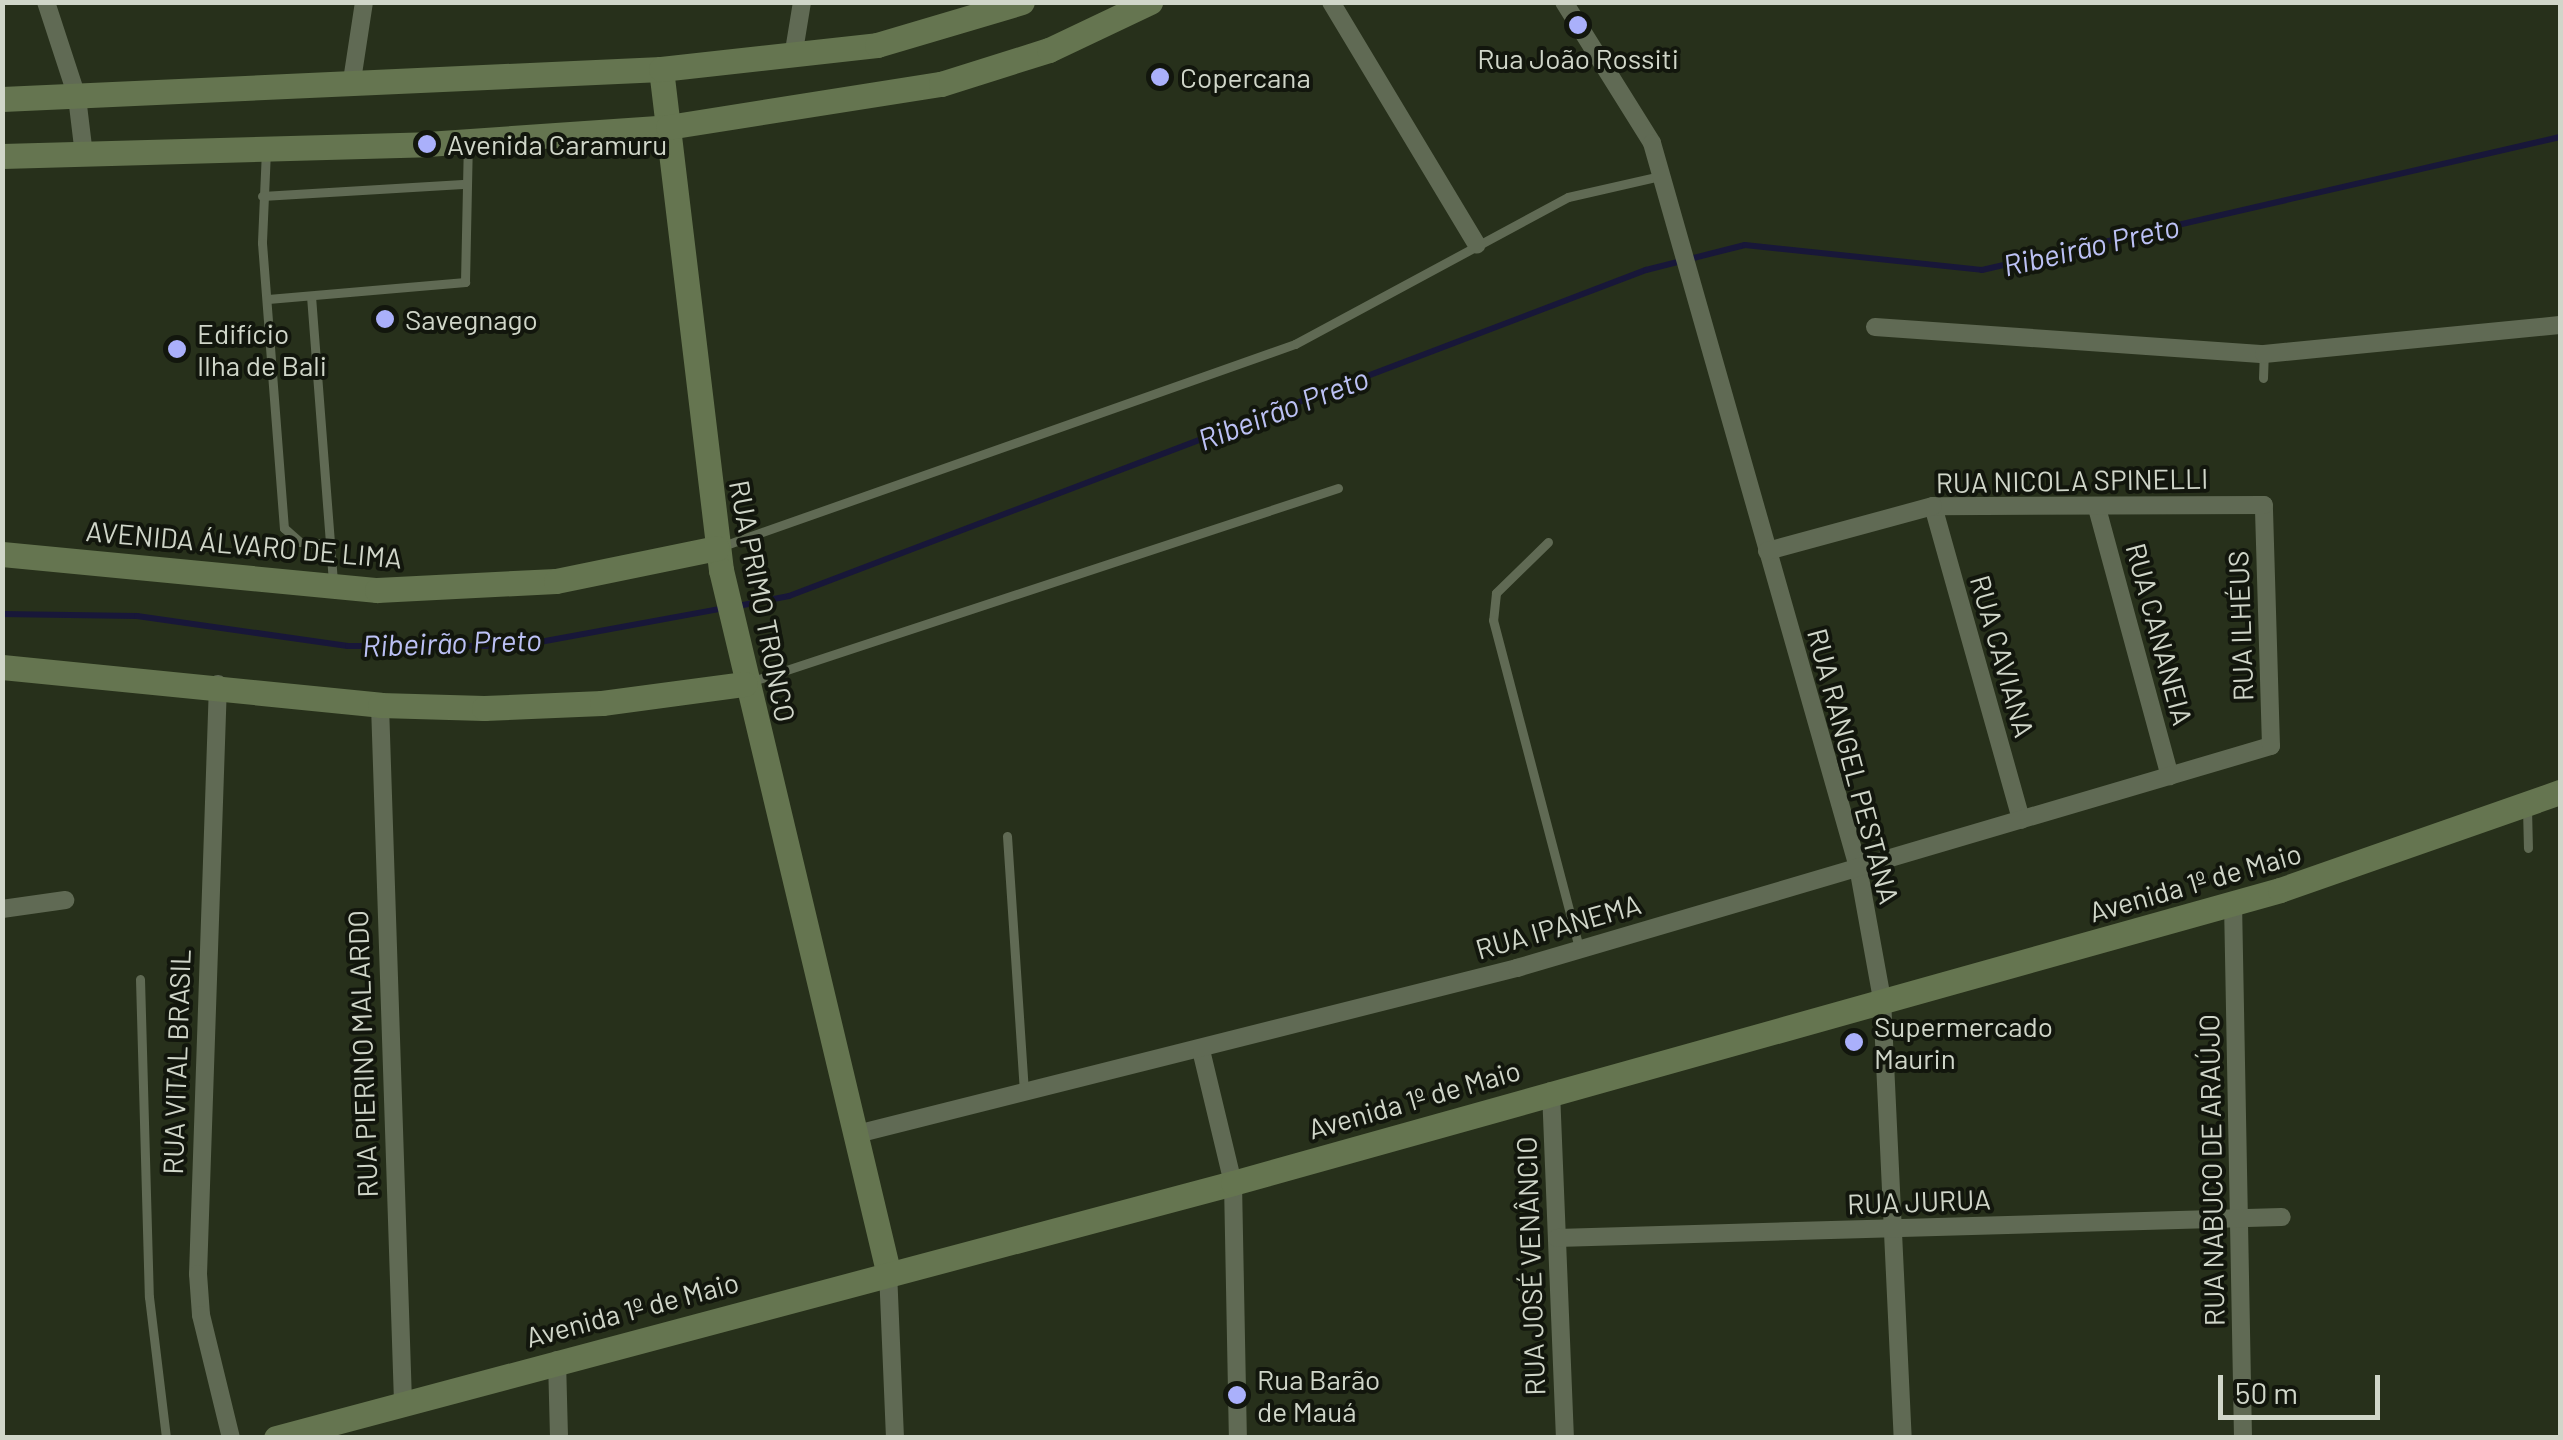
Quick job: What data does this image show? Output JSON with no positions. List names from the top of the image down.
{
  "streets": {
    "street": [
      "RUA NICOLA SPINELLI",
      "AVENIDA ÁLVARO DE LIMA",
      "RUA PRIMO TRONCO",
      "RUA ILHÉUS",
      "RUA CANANEIA",
      "RUA CAVIANA",
      "RUA RANGEL PESTANA",
      "Avenida 1º de Maio",
      "RUA IPANEMA",
      "RUA PIERINO MALARDO",
      "RUA VITAL BRASIL",
      "RUA NABUCO DE ARAÚJO",
      "RUA JURUA",
      "RUA JOSÉ VENÂNCIO"
    ]
  },
  "crossings": [
    ["RUA NICOLA SPINELLI", "RUA ILHÉUS"],
    ["RUA NICOLA SPINELLI", "RUA CANANEIA"],
    ["RUA NICOLA SPINELLI", "RUA CAVIANA"],
    ["RUA NICOLA SPINELLI", "RUA RANGEL PESTANA"],
    ["AVENIDA ÁLVARO DE LIMA", "RUA PRIMO TRONCO"],
    ["RUA PRIMO TRONCO", "Avenida 1º de Maio"],
    ["RUA PRIMO TRONCO", "RUA IPANEMA"],
    ["RUA ILHÉUS", "RUA IPANEMA"],
    ["RUA CANANEIA", "RUA IPANEMA"],
    ["RUA CAVIANA", "RUA IPANEMA"],
    ["RUA RANGEL PESTANA", "Avenida 1º de Maio"],
    ["RUA RANGEL PESTANA", "RUA IPANEMA"],
    ["RUA RANGEL PESTANA", "RUA JURUA"],
    ["Avenida 1º de Maio", "RUA PIERINO MALARDO"],
    ["Avenida 1º de Maio", "RUA NABUCO DE ARAÚJO"],
    ["Avenida 1º de Maio", "RUA JOSÉ VENÂNCIO"],
    ["RUA NABUCO DE ARAÚJO", "RUA JURUA"],
    ["RUA JURUA", "RUA JOSÉ VENÂNCIO"]
  ],
  "water": ["Ribeirão Preto"],
  "places": [
    "Rua João Rossiti",
    "Copercana",
    "Avenida Caramuru",
    "Savegnago",
    "Edifício Ilha de Bali",
    "Supermercado Maurin",
    "Rua Barão de Mauá"
  ],
  "scale_bar": "50 m"
}
